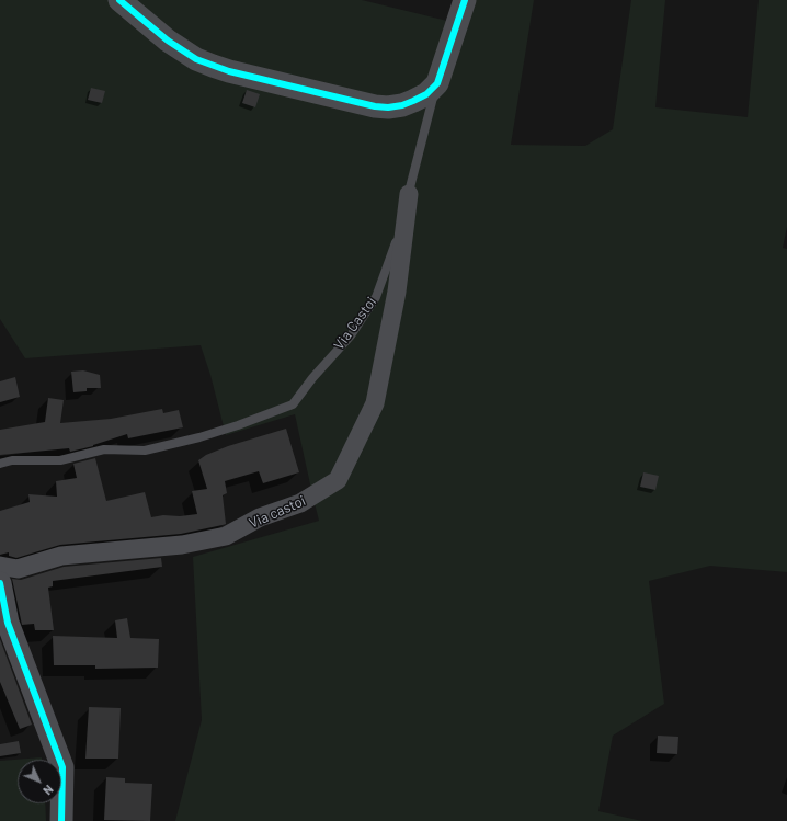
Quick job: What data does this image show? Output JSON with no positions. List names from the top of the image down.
{
  "streets": {
    "street": ["Via Castoi", "Via castoi"]
  },
  "crossings": [
    ["Via Castoi", "Via castoi"]
  ],
  "north": "bottom right"
}
